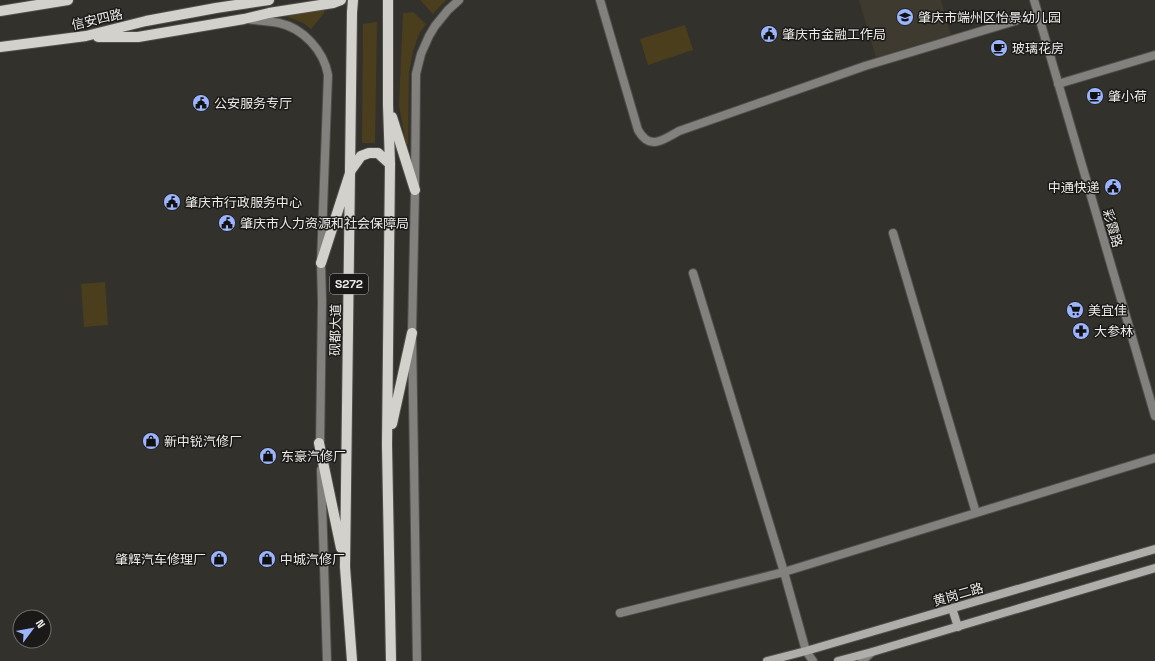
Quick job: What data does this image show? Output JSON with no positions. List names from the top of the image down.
{
  "streets": {
    "main road": [
      "信安四路",
      "S272",
      "砚都大道",
      "黄岗二路"
    ],
    "street": ["彩霞路"]
  },
  "places": {
    "school or university": ["肇庆市端州区怡景幼儿园"],
    "public building": [
      "肇庆市金融工作局",
      "公安服务专厅",
      "中通快递",
      "肇庆市行政服务中心",
      "肇庆市人力资源和社会保障局"
    ],
    "cafe": ["玻璃花房", "肇小荷"],
    "supermarket": ["美宜佳"],
    "pharmacy": ["大参林"],
    "shop": [
      "新中锐汽修厂",
      "东豪汽修厂",
      "肇辉汽车修理厂",
      "中城汽修厂"
    ]
  },
  "north": "top right"
}
